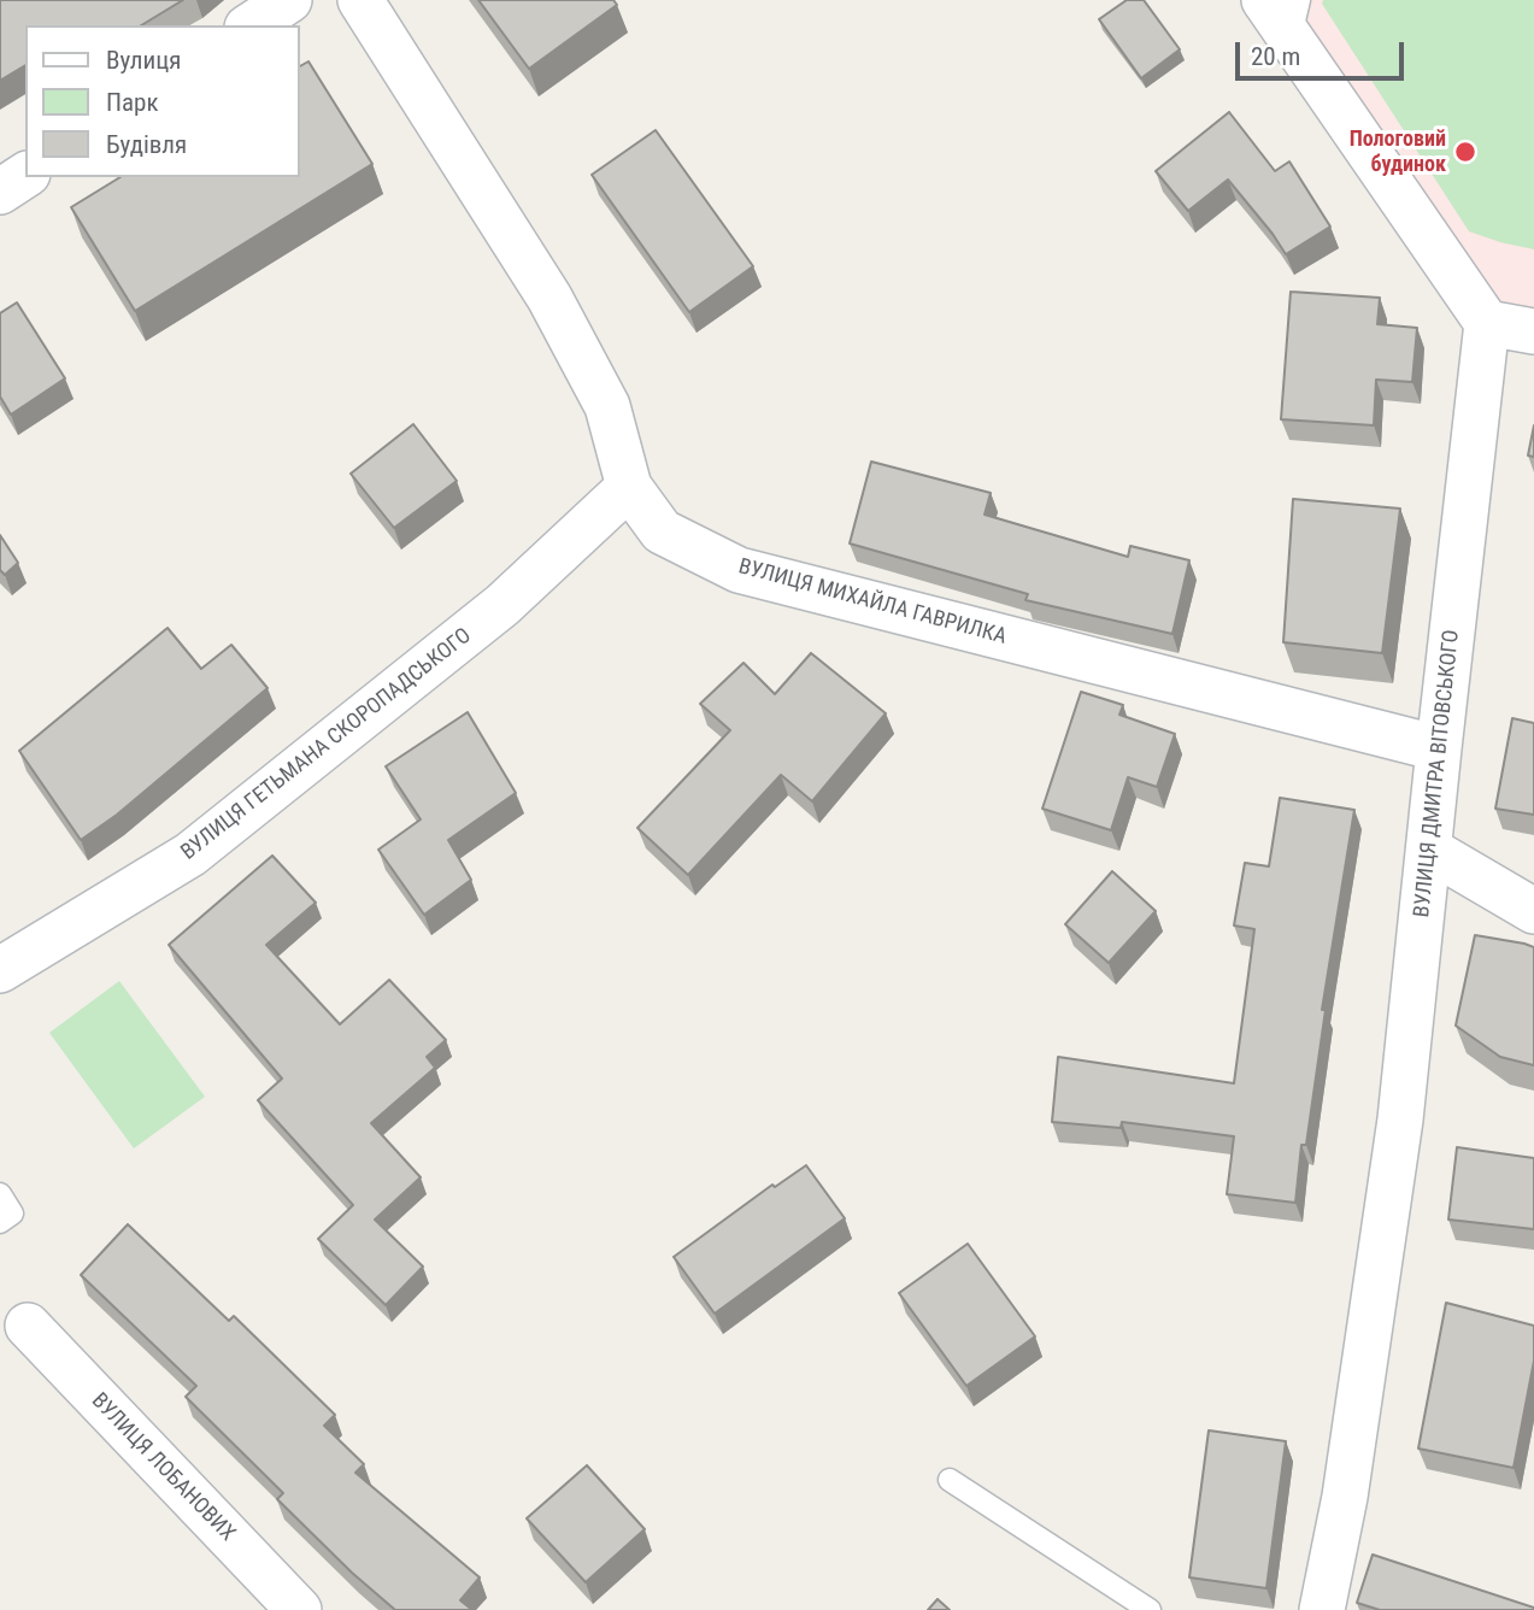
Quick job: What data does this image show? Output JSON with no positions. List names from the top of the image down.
{
  "streets": {
    "street": [
      "ВУЛИЦЯ МИХАЙЛА ГАВРИЛКА",
      "ВУЛИЦЯ ГЕТЬМАНА СКОРОПАДСЬКОГО",
      "ВУЛИЦЯ ДМИТРА ВІТОВСЬКОГО",
      "ВУЛИЦЯ ЛОБАНОВИХ"
    ]
  },
  "crossings": [
    ["ВУЛИЦЯ МИХАЙЛА ГАВРИЛКА", "ВУЛИЦЯ ГЕТЬМАНА СКОРОПАДСЬКОГО"],
    ["ВУЛИЦЯ МИХАЙЛА ГАВРИЛКА", "ВУЛИЦЯ ДМИТРА ВІТОВСЬКОГО"]
  ],
  "places": ["Пологовий будинок"],
  "legend": ["Вулиця", "Парк", "Будівля"],
  "scale_bar": "20 m"
}
